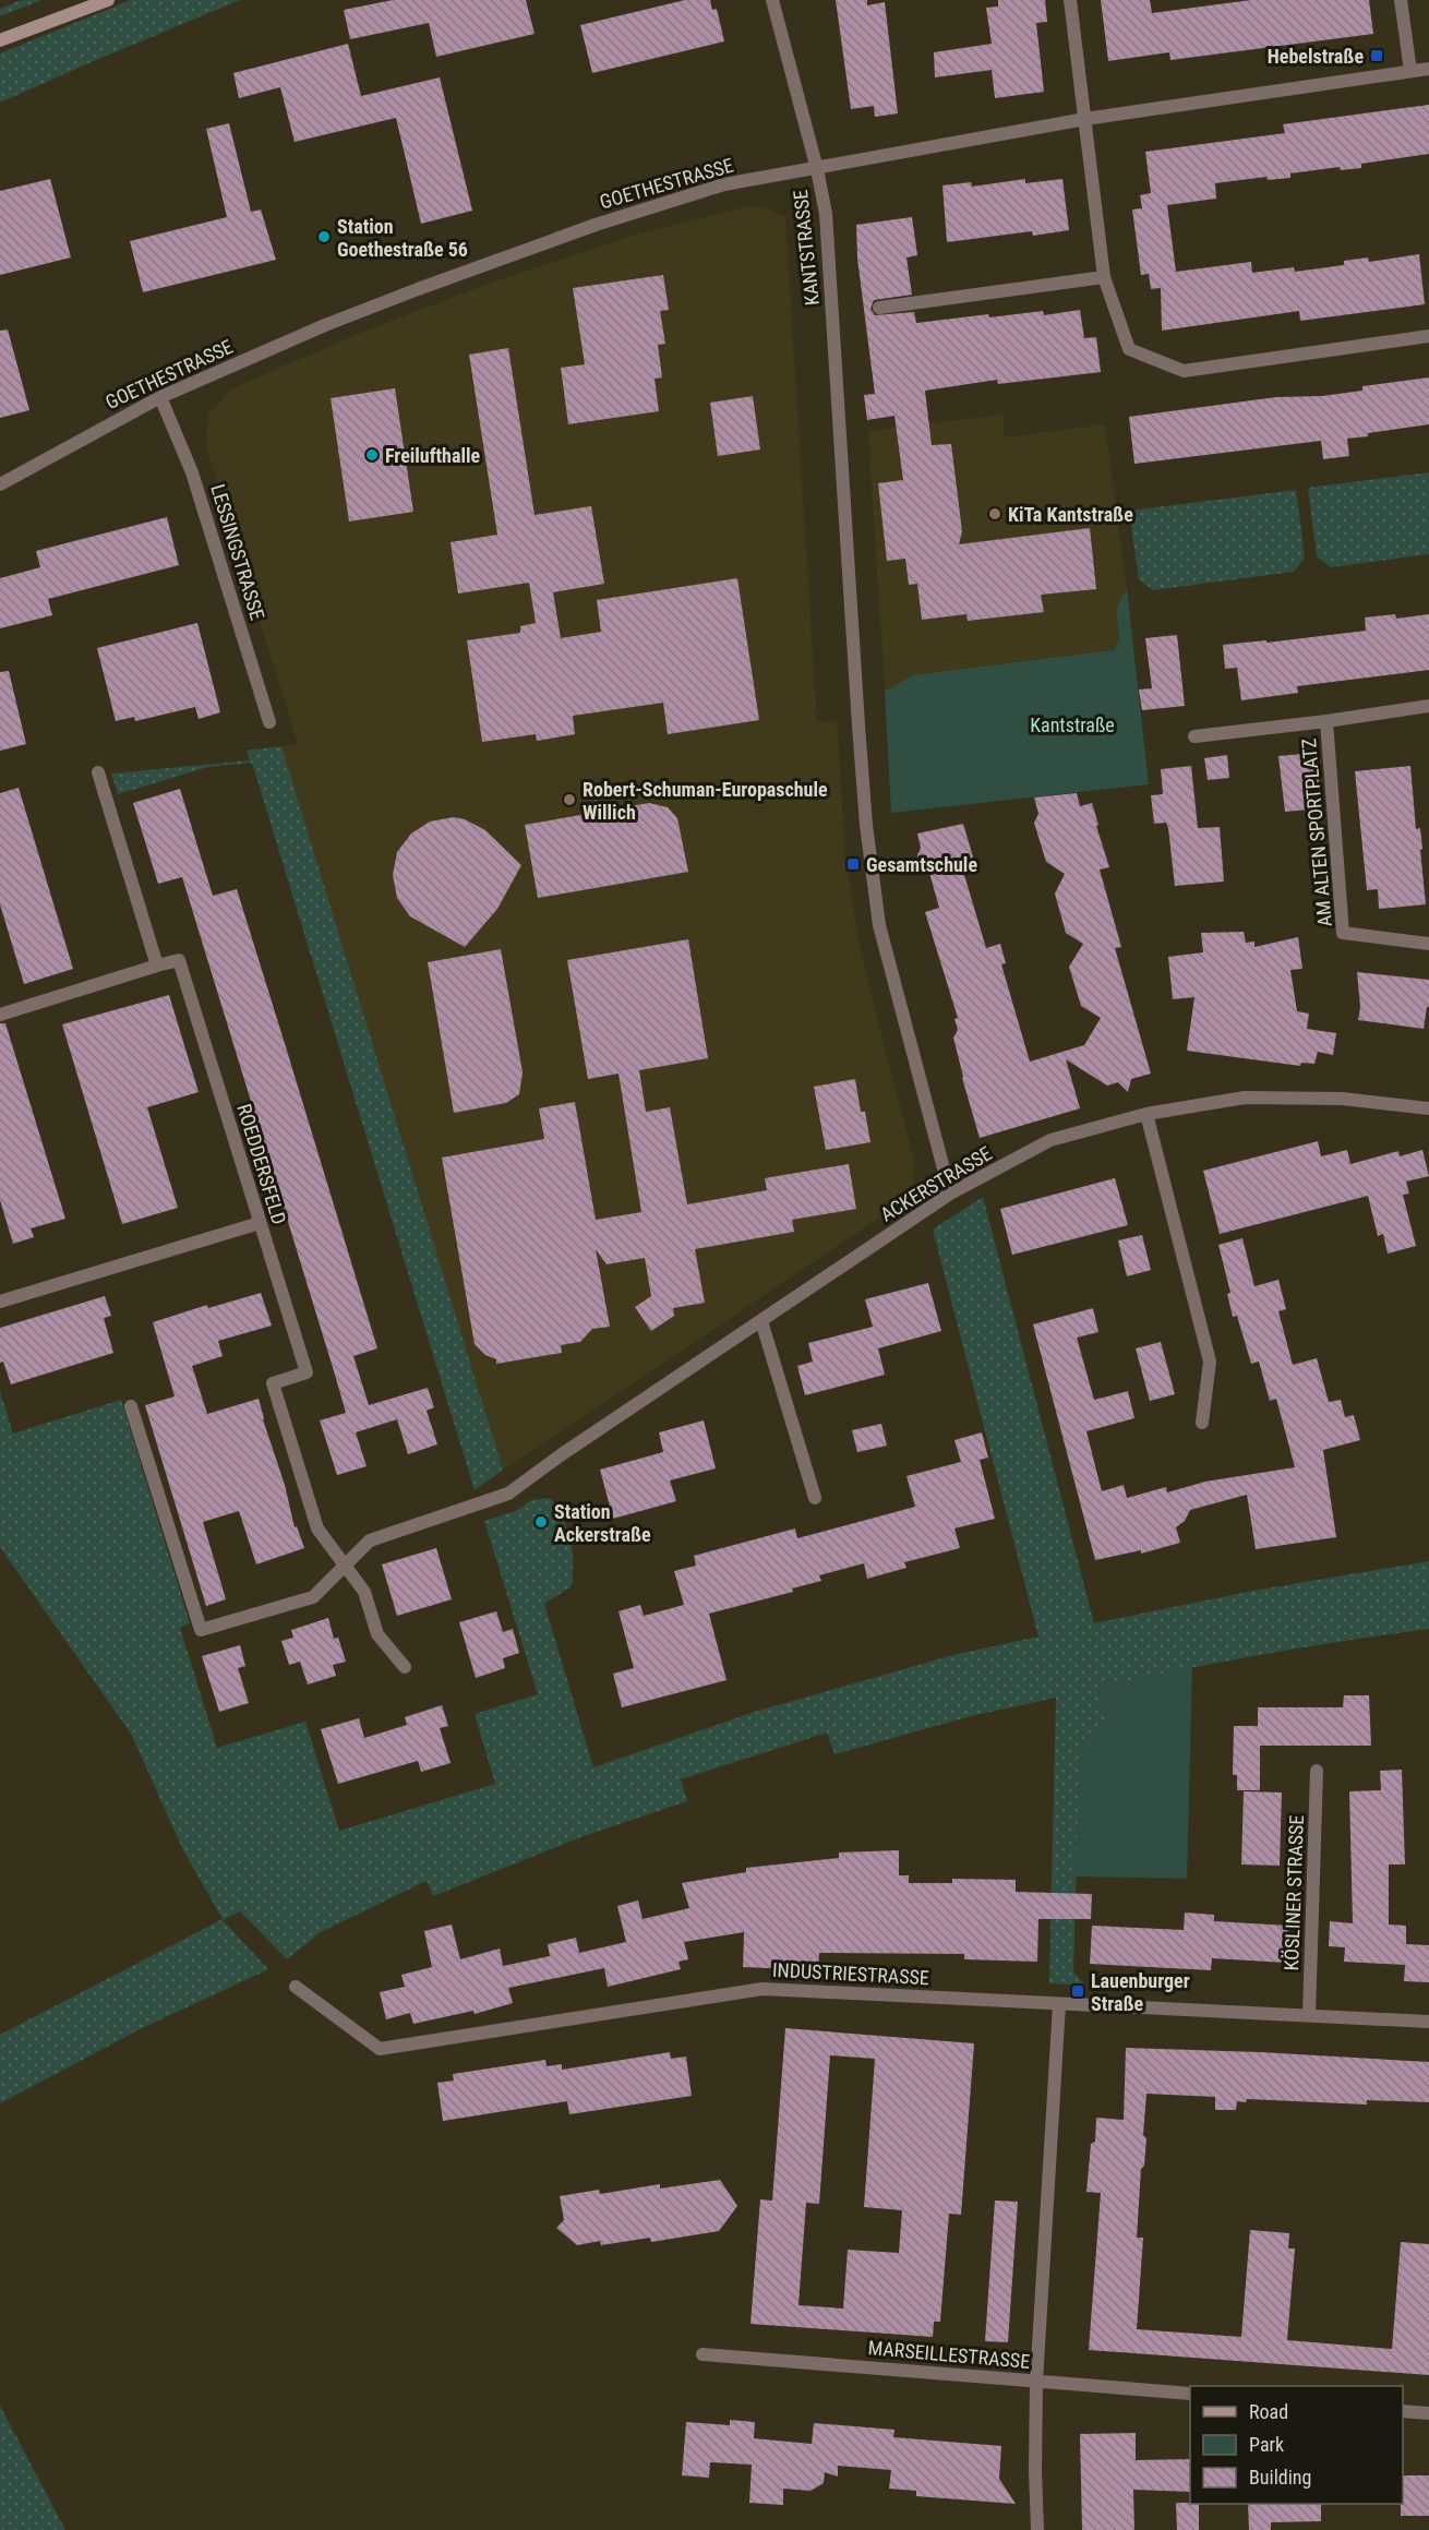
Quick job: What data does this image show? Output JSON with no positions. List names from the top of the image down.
{
  "streets": {
    "street": [
      "GOETHESTRASSE",
      "KANTSTRASSE",
      "LESSINGSTRASSE",
      "AM ALTEN SPORTPLATZ",
      "ROEDDERSFELD",
      "ACKERSTRASSE",
      "KÖSLINER STRASSE",
      "INDUSTRIESTRASSE",
      "MARSEILLESTRASSE"
    ]
  },
  "crossings": [
    ["GOETHESTRASSE", "KANTSTRASSE"],
    ["GOETHESTRASSE", "LESSINGSTRASSE"],
    ["KANTSTRASSE", "ACKERSTRASSE"],
    ["ROEDDERSFELD", "ACKERSTRASSE"],
    ["KÖSLINER STRASSE", "INDUSTRIESTRASSE"]
  ],
  "parks": ["Kantstraße"],
  "places": {
    "transit": ["Hebelstraße", "Gesamtschule", "Lauenburger Straße"],
    "other": [
      "Station Goethestraße 56",
      "Freilufthalle",
      "KiTa Kantstraße",
      "Robert-Schuman-Europaschule Willich",
      "Station Ackerstraße"
    ]
  },
  "legend": ["Road", "Park", "Building"]
}
